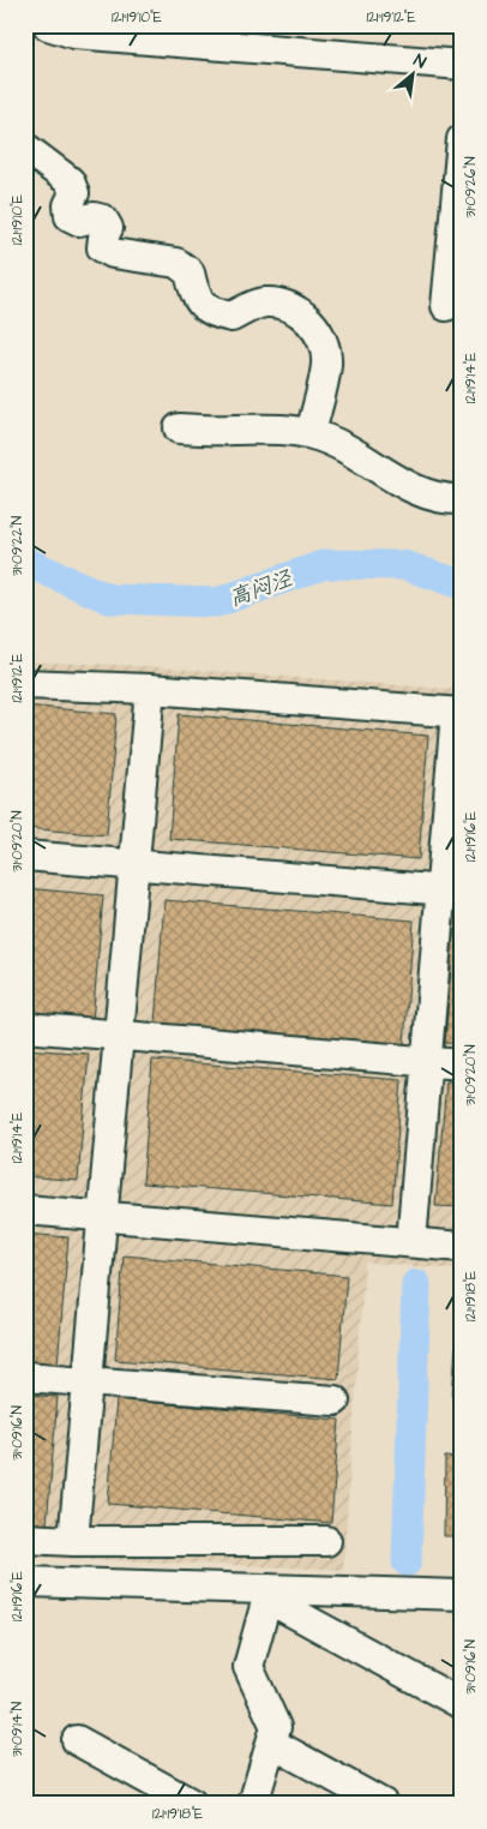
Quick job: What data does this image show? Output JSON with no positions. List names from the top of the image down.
{
  "water": ["高闷泾"],
  "north": "top right",
  "coordinates": [
    "121°19'10\"E",
    "121°19'12\"E",
    "31°09'26\"N",
    "121°19'14\"E",
    "31°09'22\"N",
    "121°19'16\"E",
    "31°09'20\"N",
    "121°19'18\"E",
    "31°09'16\"N",
    "31°09'14\"N"
  ]
}
